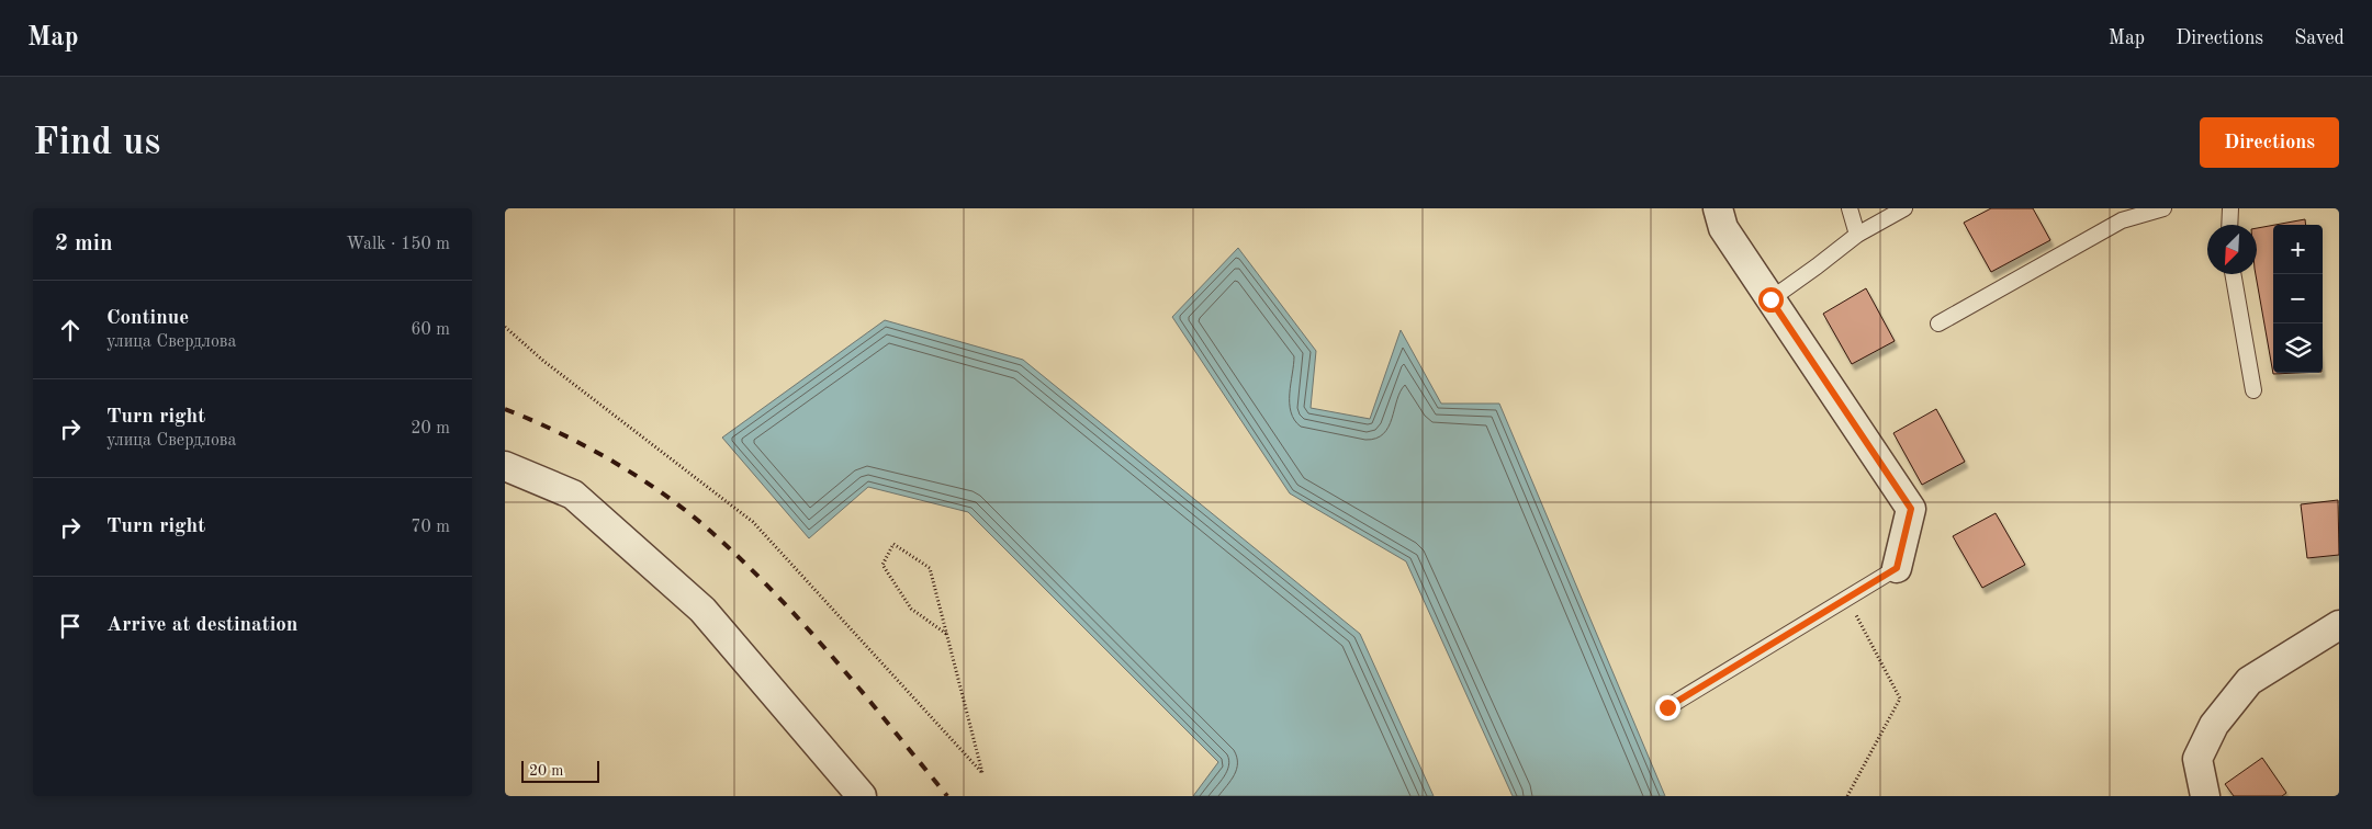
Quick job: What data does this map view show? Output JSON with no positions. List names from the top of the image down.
{
  "scale_bar": "20 m",
  "north": "bottom left",
  "page": {
    "header": "Map",
    "nav": ["Map", "Directions", "Saved"],
    "buttons": "Directions",
    "title": "Find us",
    "heading": ["2 min", "Walk · 150 m"],
    "map_buttons": ["+", "−"],
    "list": [
      ["Continue", "улица Свердлова", "60 m"],
      ["Turn right", "улица Свердлова", "20 m"],
      ["Turn right", "70 m"],
      "Arrive at destination"
    ],
    "scale": "20 m"
  }
}
